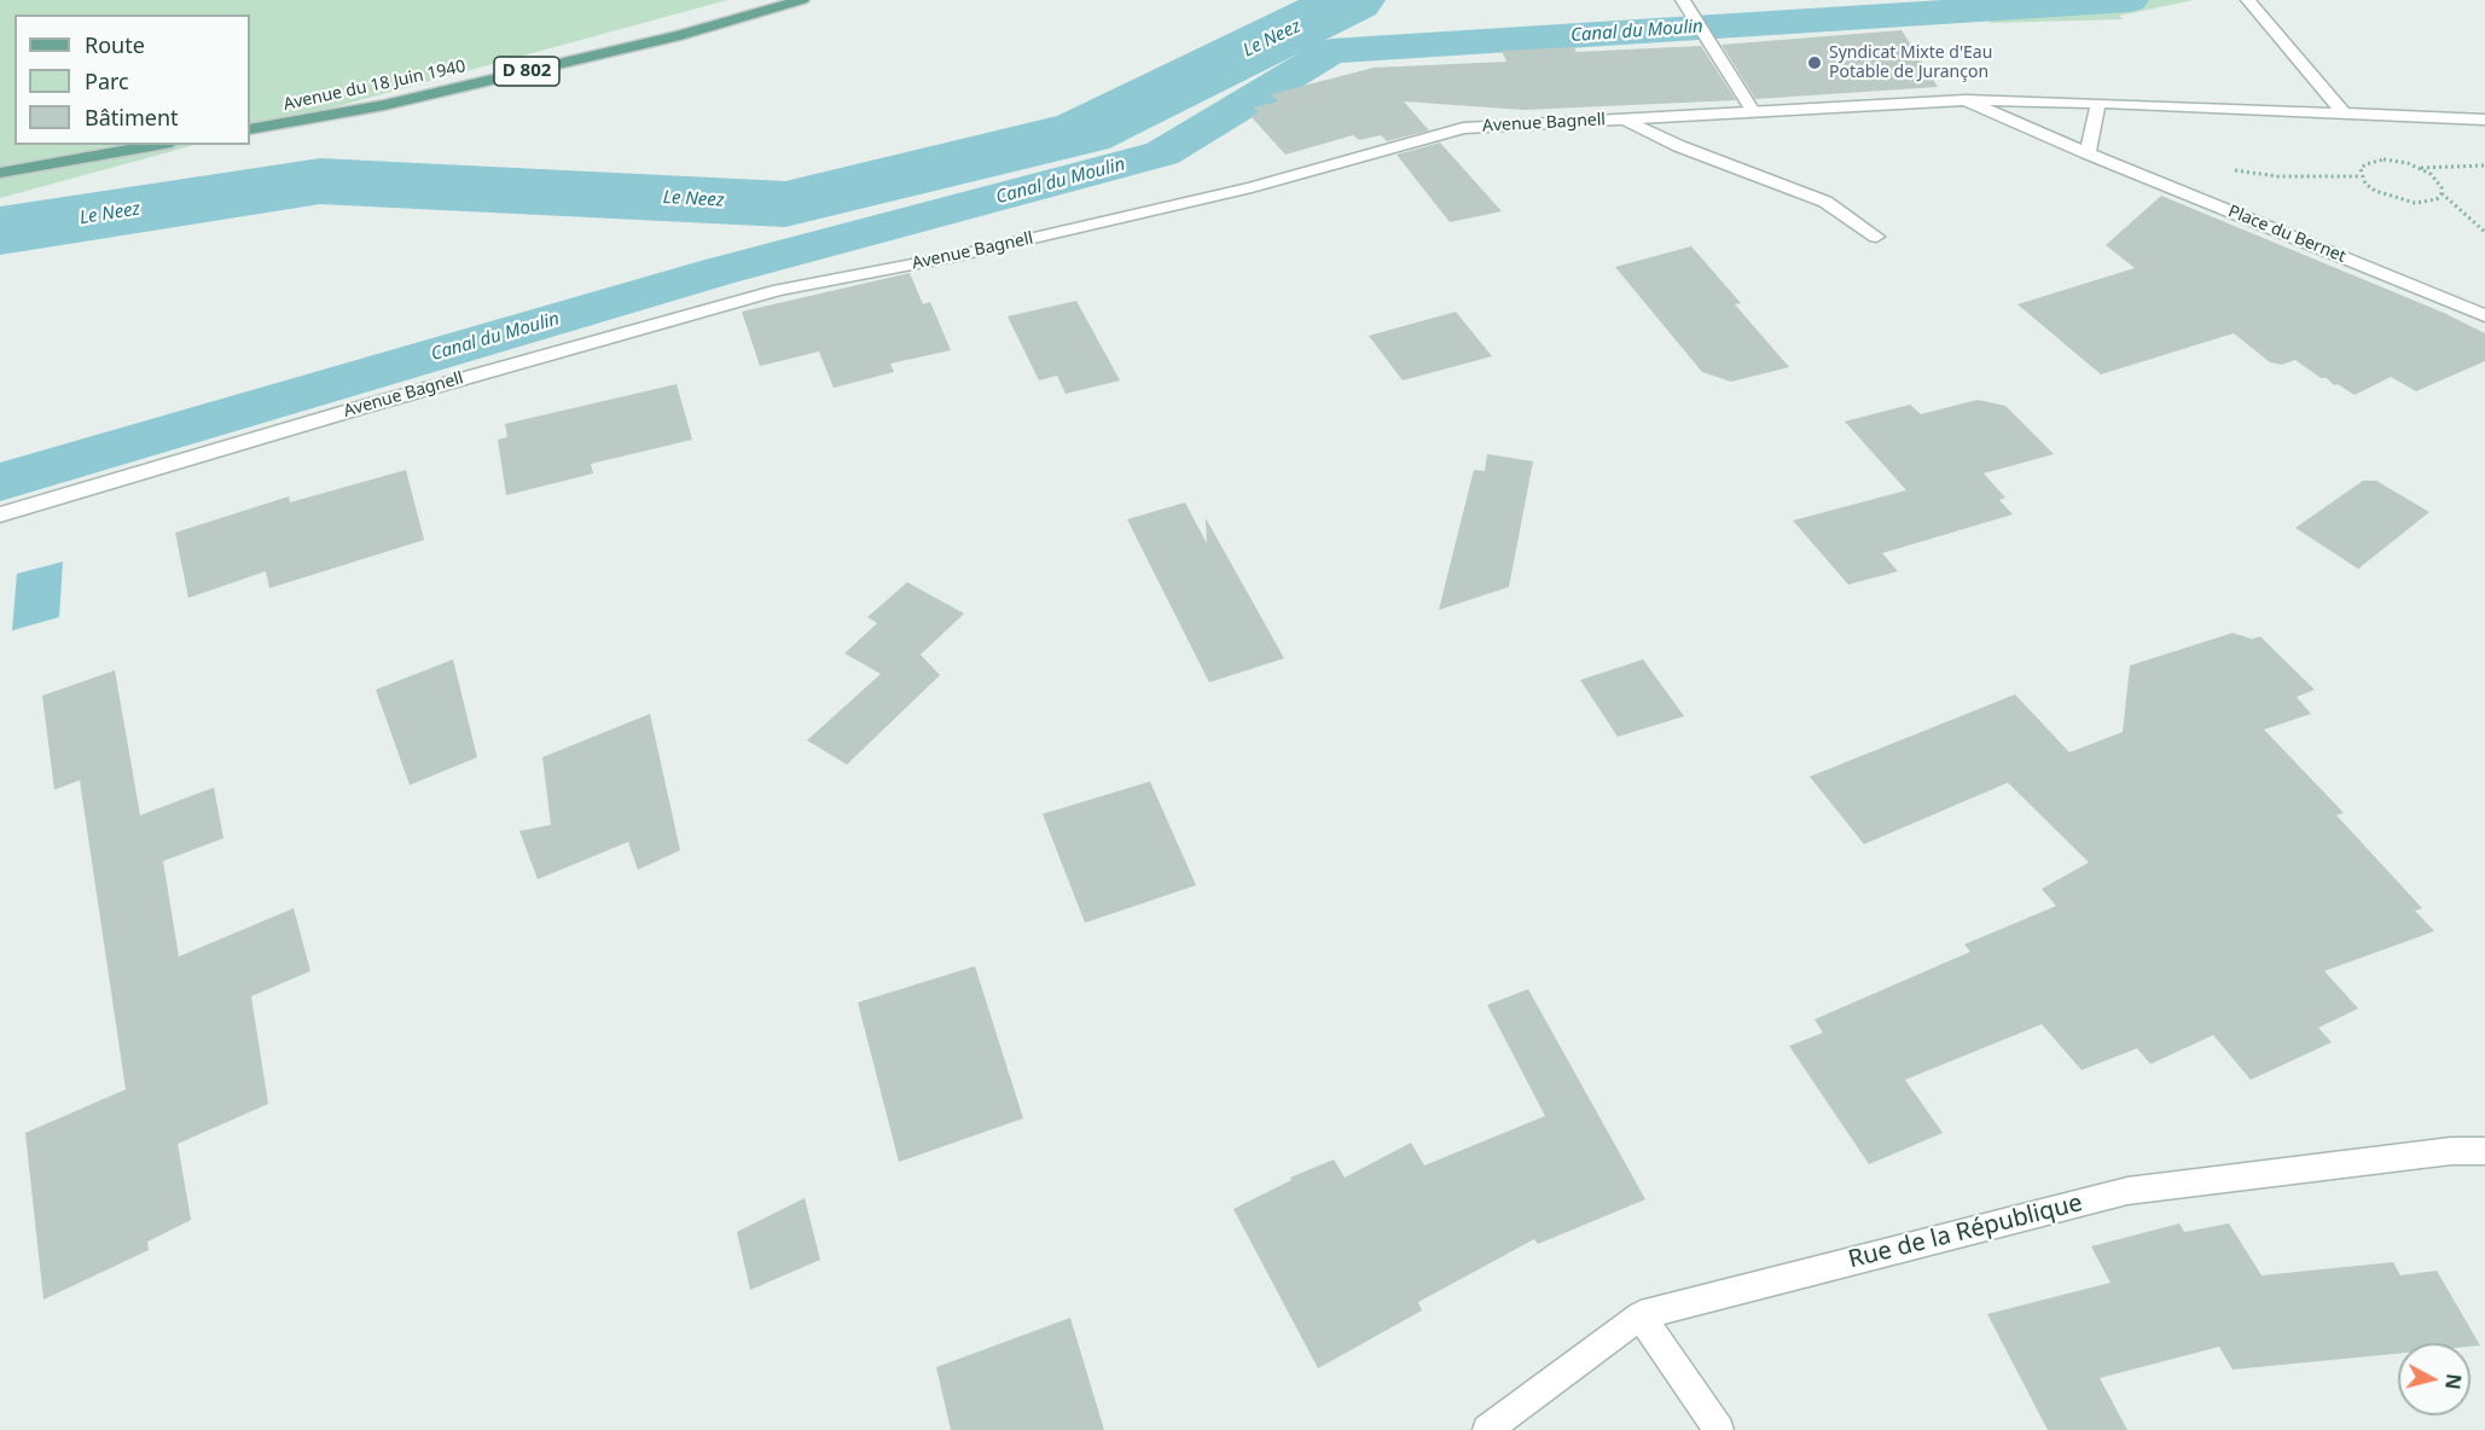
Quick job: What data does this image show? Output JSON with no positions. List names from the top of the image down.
{
  "streets": {
    "main road": ["D 802", "Avenue du 18 Juin 1940"],
    "street": ["Avenue Bagnell", "Place du Bernet", "Rue de la République"]
  },
  "crossings": [
    ["Avenue Bagnell", "Place du Bernet"]
  ],
  "water": ["Canal du Moulin", "Le Neez"],
  "places": ["Syndicat Mixte d'Eau Potable de Jurançon"],
  "legend": ["Route", "Parc", "Bâtiment"],
  "north": "right"
}
